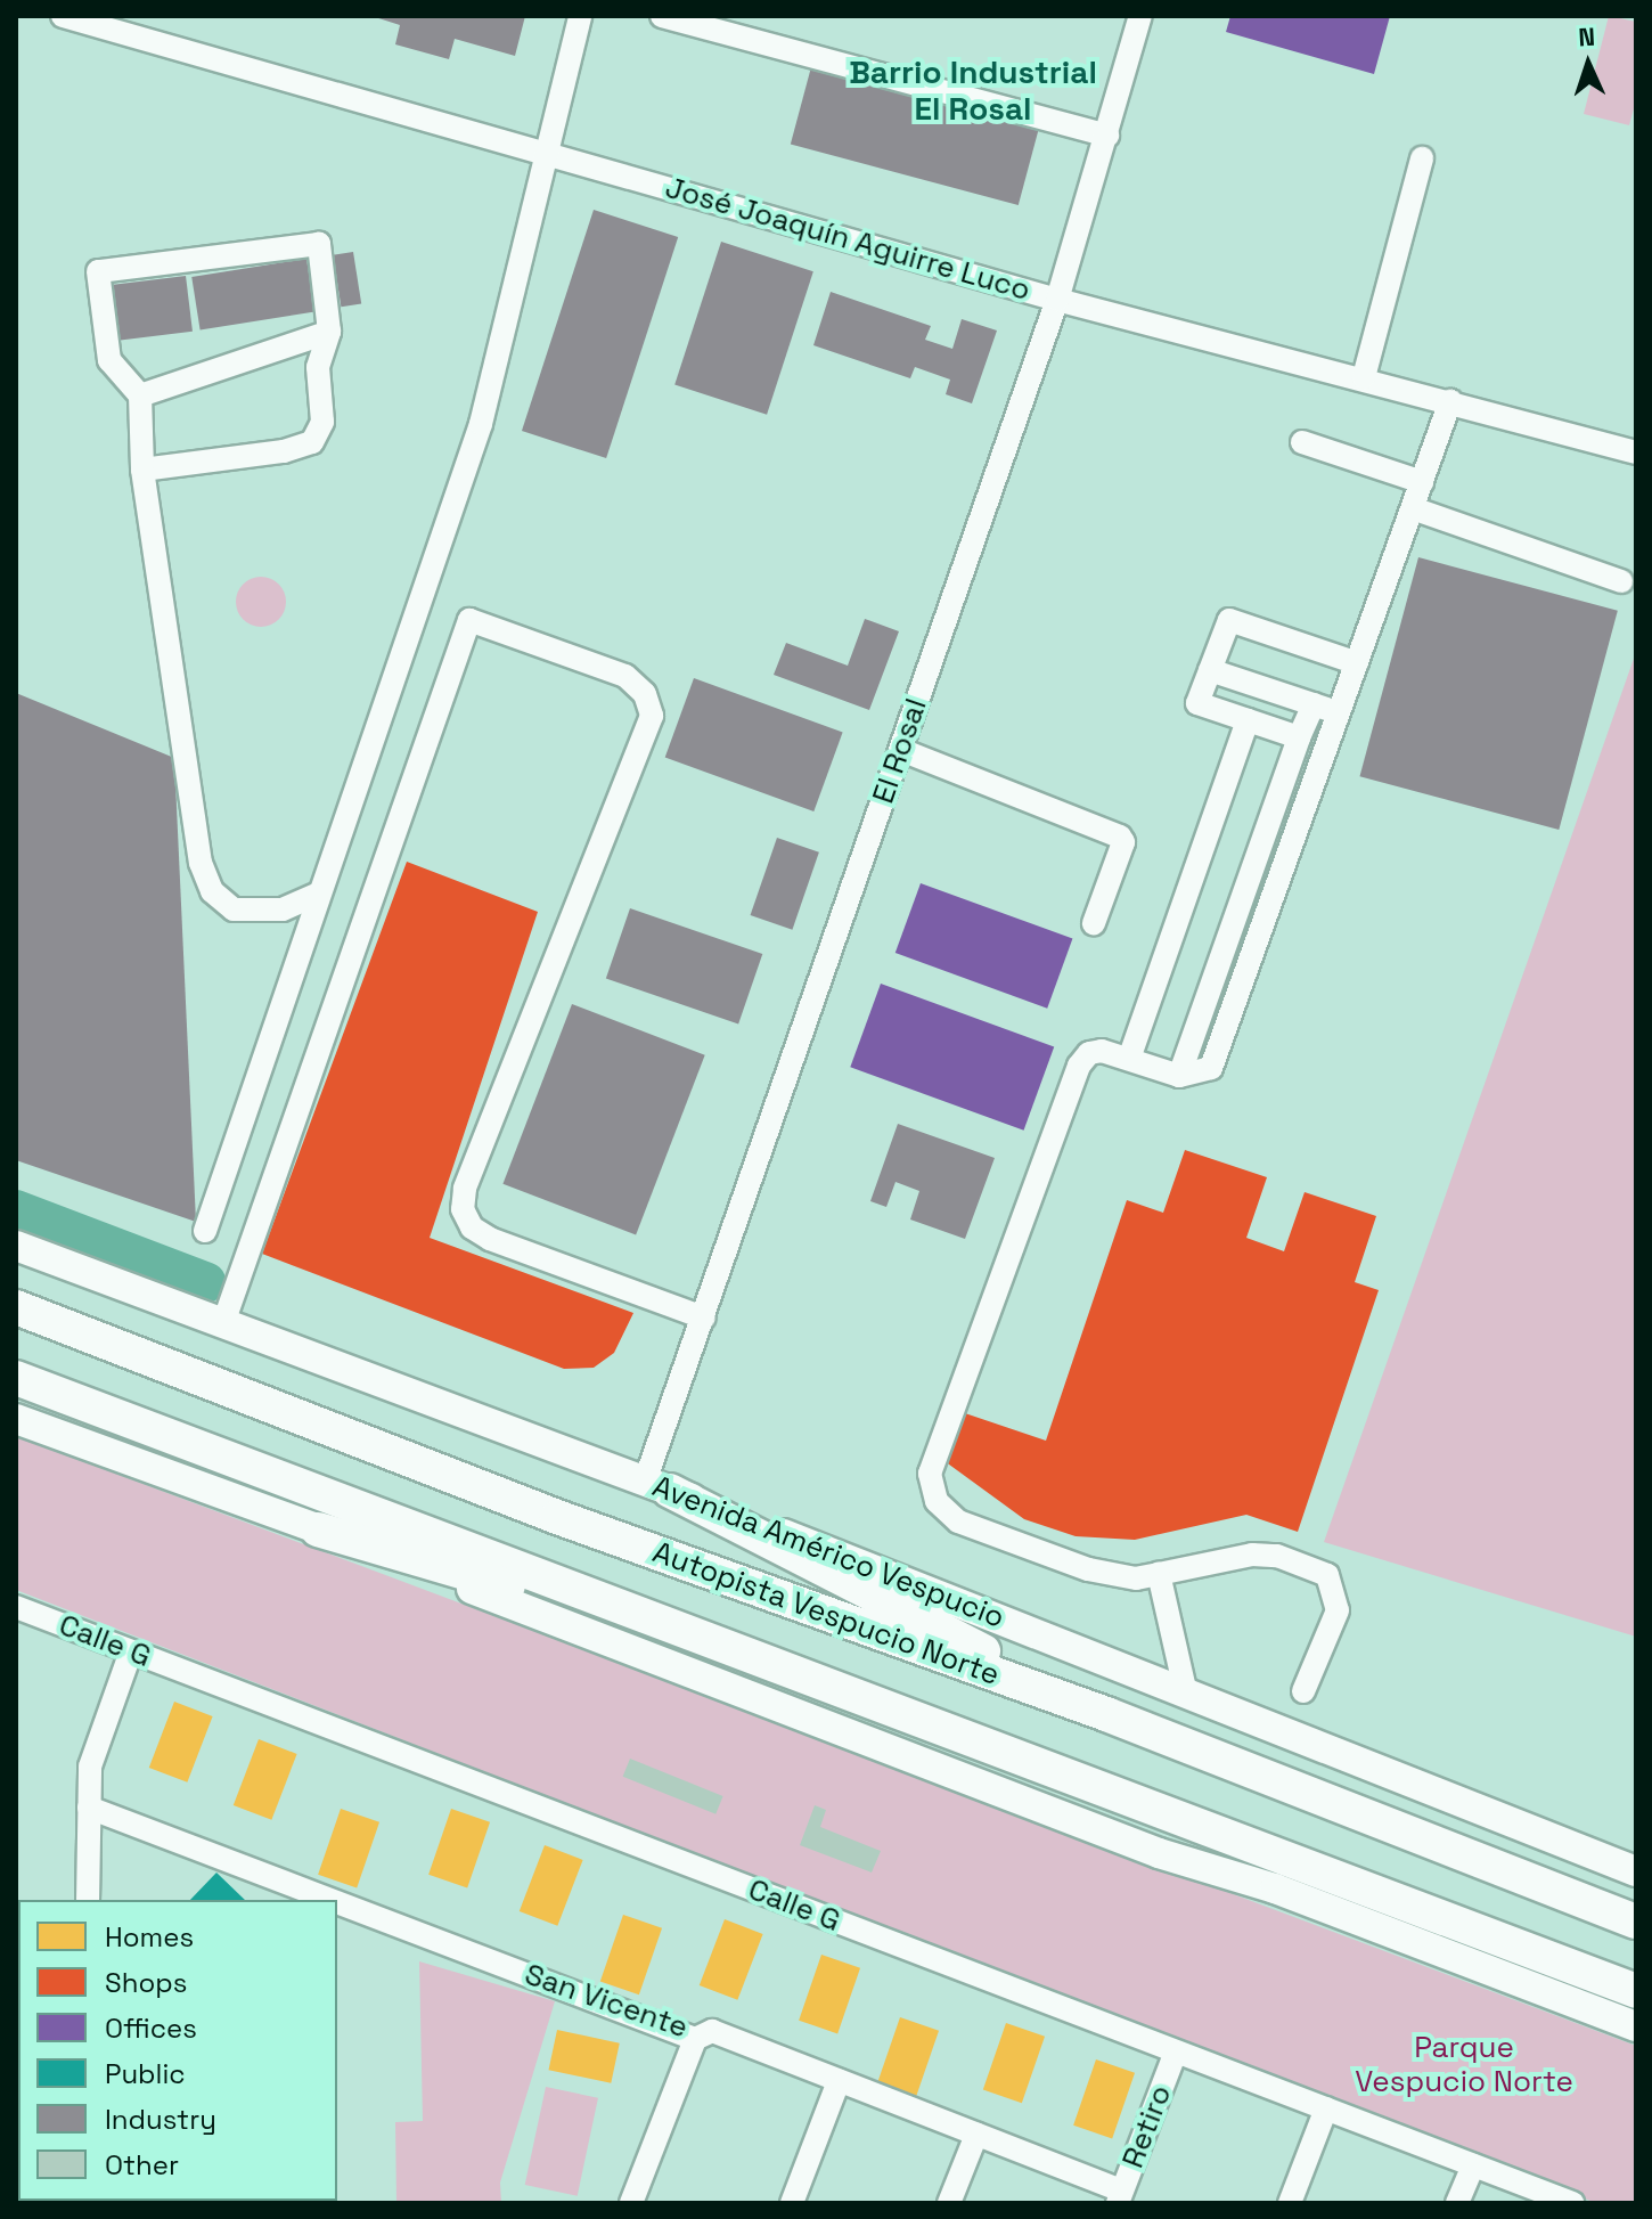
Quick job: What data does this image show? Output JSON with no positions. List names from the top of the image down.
{
  "streets": {
    "highway": ["Autopista Vespucio Norte"],
    "main road": ["Avenida Américo Vespucio"],
    "street": [
      "José Joaquín Aguirre Luco",
      "El Rosal",
      "Calle G",
      "San Vicente",
      "Retiro"
    ]
  },
  "crossings": [
    ["José Joaquín Aguirre Luco", "El Rosal"],
    ["El Rosal", "Avenida Américo Vespucio"],
    ["Calle G", "Retiro"],
    ["San Vicente", "Retiro"]
  ],
  "districts": ["Barrio Industrial El Rosal"],
  "parks": ["Parque Vespucio Norte"],
  "legend": [
    "Homes",
    "Shops",
    "Offices",
    "Public",
    "Industry",
    "Other"
  ],
  "north": "top"
}
